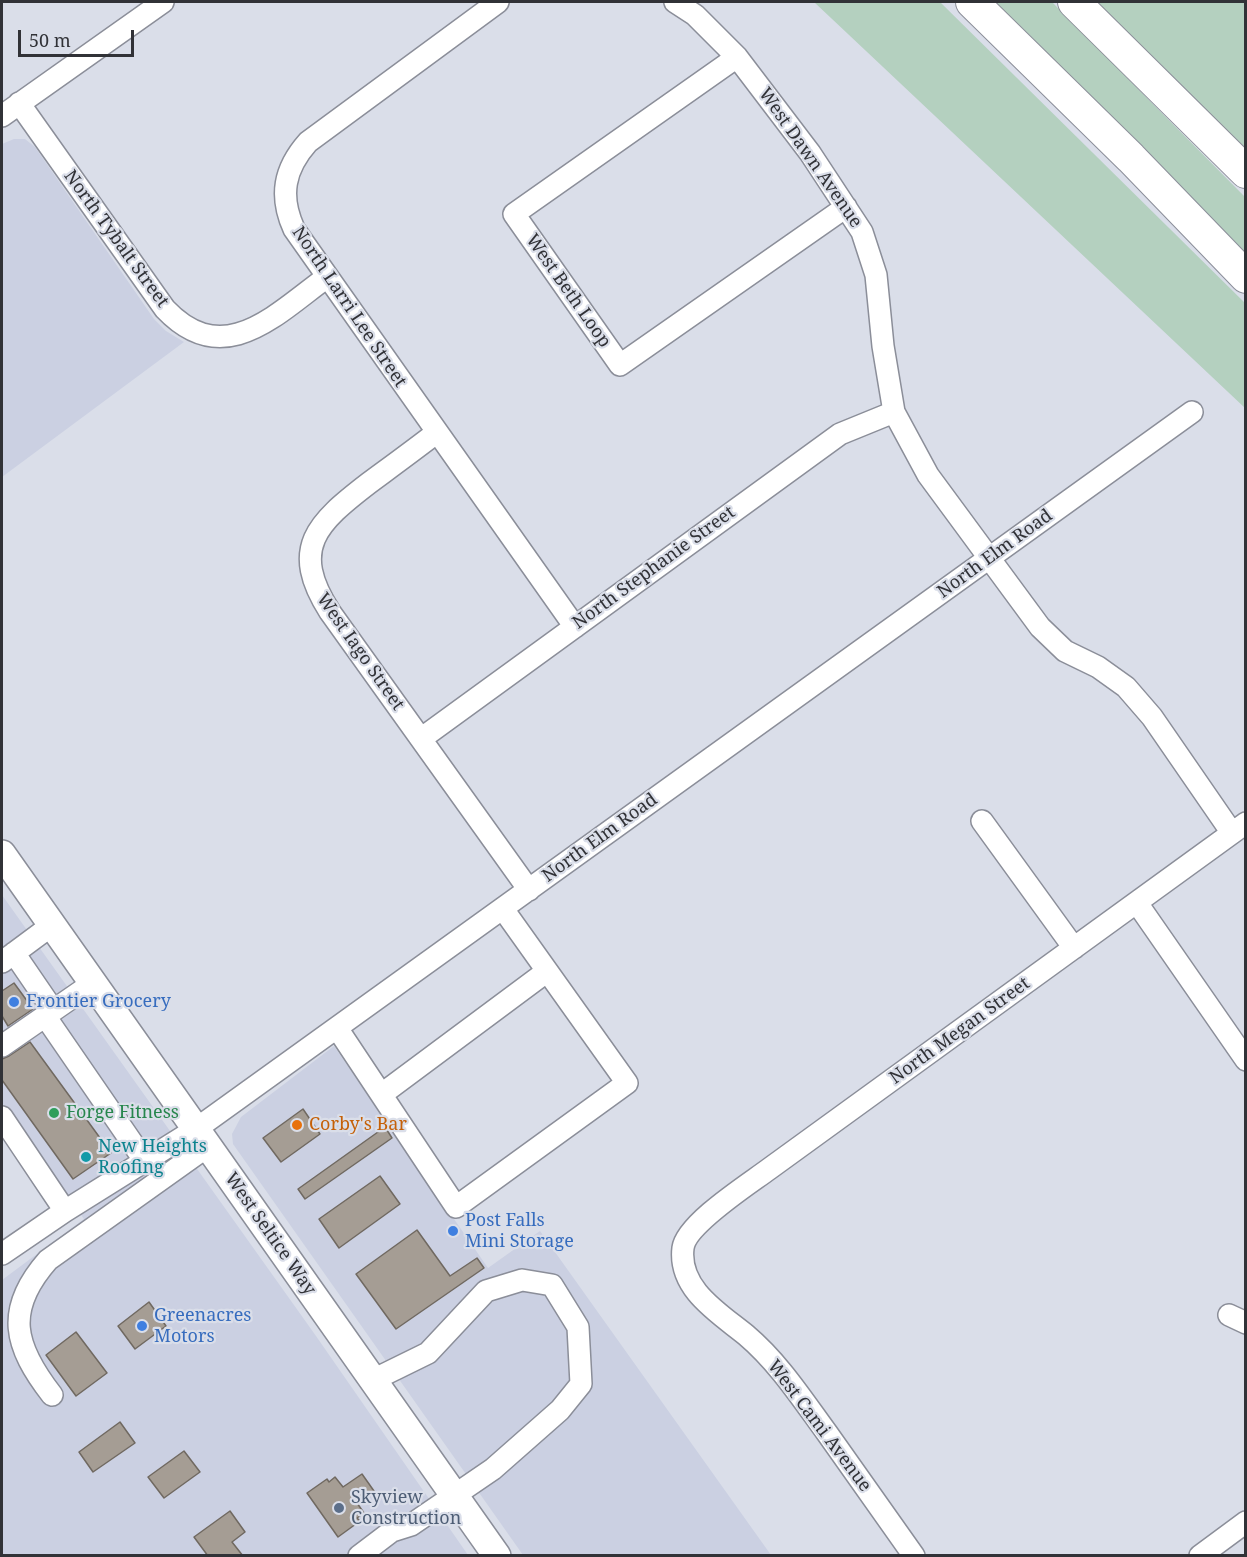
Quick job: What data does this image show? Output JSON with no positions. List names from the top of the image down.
{
  "streets": {
    "main road": ["West Seltice Way"],
    "street": [
      "West Dawn Avenue",
      "North Tybalt Street",
      "West Beth Loop",
      "North Larri Lee Street",
      "North Elm Road",
      "North Stephanie Street",
      "West Iago Street",
      "North Megan Street",
      "West Cami Avenue"
    ]
  },
  "crossings": [
    ["West Dawn Avenue", "West Beth Loop"],
    ["West Dawn Avenue", "North Elm Road"],
    ["West Dawn Avenue", "North Stephanie Street"],
    ["West Dawn Avenue", "North Megan Street"],
    ["North Tybalt Street", "North Larri Lee Street"],
    ["North Larri Lee Street", "North Stephanie Street"],
    ["North Larri Lee Street", "West Iago Street"],
    ["North Elm Road", "West Iago Street"],
    ["North Elm Road", "West Seltice Way"],
    ["North Stephanie Street", "West Iago Street"],
    ["North Megan Street", "West Cami Avenue"]
  ],
  "places": [
    "Frontier Grocery",
    "Forge Fitness",
    "Corby's Bar",
    "New Heights Roofing",
    "Post Falls Mini Storage",
    "Greenacres Motors",
    "Skyview Construction"
  ],
  "scale_bar": "50 m"
}
